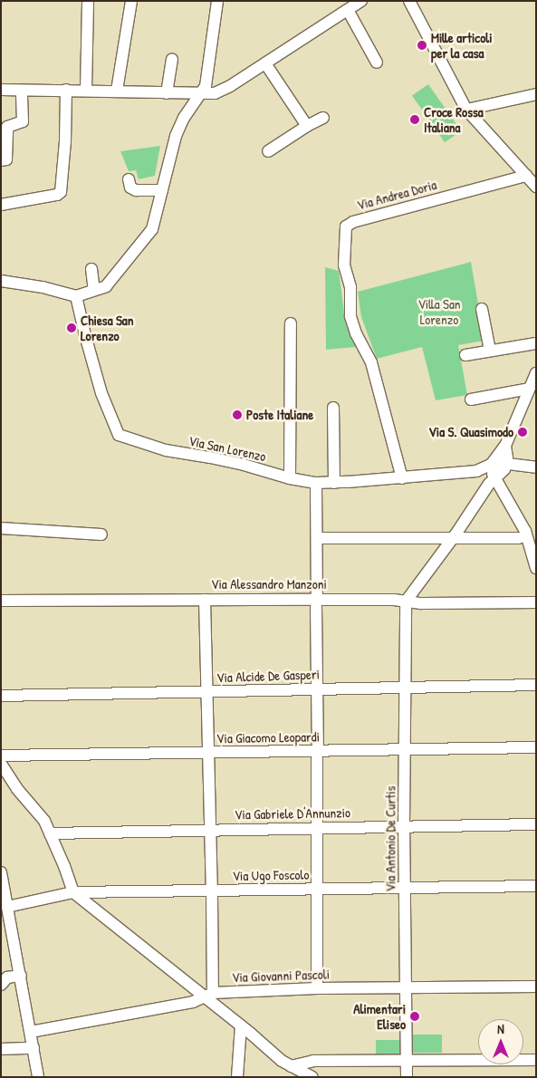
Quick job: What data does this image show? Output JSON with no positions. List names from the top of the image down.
{
  "streets": {
    "street": [
      "Via Andrea Doria",
      "Via San Lorenzo",
      "Via Alessandro Manzoni",
      "Via Alcide De Gasperi",
      "Via Giacomo Leopardi",
      "Via Gabriele D'Annunzio",
      "Via Antonio De Curtis",
      "Via Ugo Foscolo",
      "Via Giovanni Pascoli"
    ]
  },
  "crossings": [
    ["Via Andrea Doria", "Via San Lorenzo"],
    ["Via Alessandro Manzoni", "Via Antonio De Curtis"],
    ["Via Alcide De Gasperi", "Via Antonio De Curtis"],
    ["Via Giacomo Leopardi", "Via Antonio De Curtis"],
    ["Via Gabriele D'Annunzio", "Via Antonio De Curtis"],
    ["Via Antonio De Curtis", "Via Ugo Foscolo"],
    ["Via Antonio De Curtis", "Via Giovanni Pascoli"]
  ],
  "parks": ["Villa San Lorenzo"],
  "places": [
    "Mille articoli per la casa",
    "Croce Rossa Italiana",
    "Chiesa San Lorenzo",
    "Poste Italiane",
    "Via S. Quasimodo",
    "Alimentari Eliseo"
  ],
  "north": "top"
}
